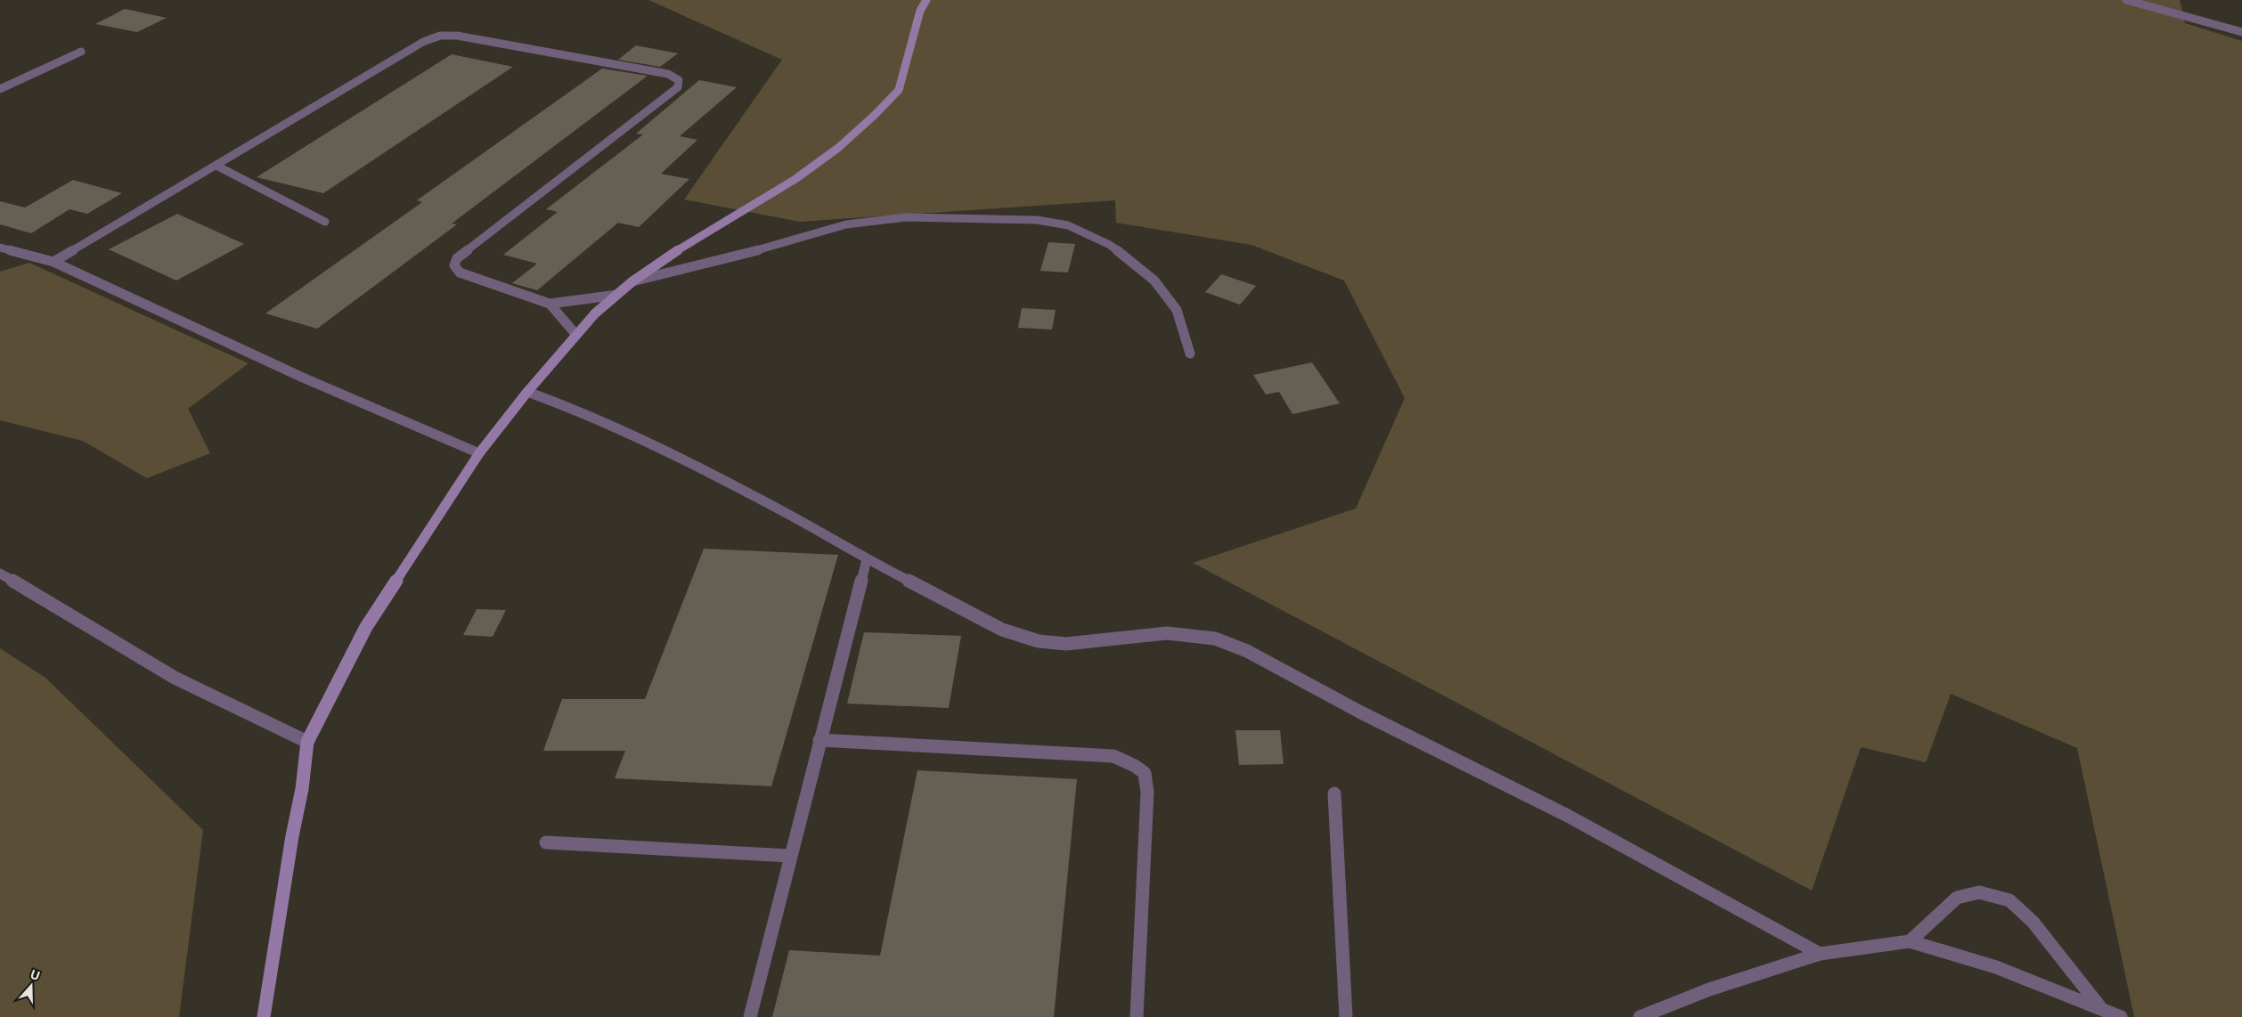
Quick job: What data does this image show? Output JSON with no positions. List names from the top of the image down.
{
  "north": "top"
}
